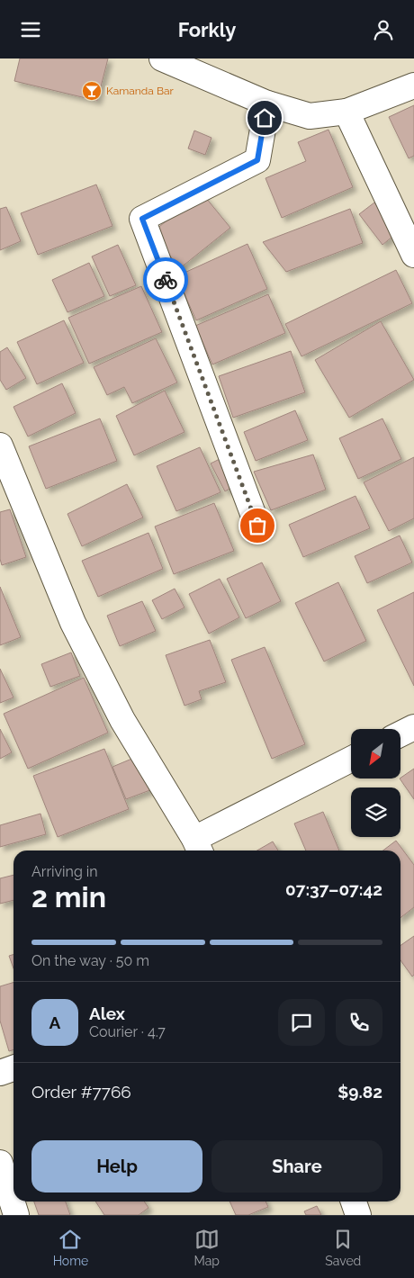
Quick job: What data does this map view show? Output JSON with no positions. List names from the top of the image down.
{
  "places": {
    "bar": ["Kamanda Bar"]
  },
  "north": "bottom left",
  "page": {
    "header": "Forkly",
    "heading": ["2 min", "Arriving in", "07:37–07:42"],
    "panel": [
      "Alex",
      "Courier · 4.7",
      "Order #7766",
      "$9.82"
    ],
    "bar": "On the way · 50 m",
    "round": "A",
    "buttons": ["Help", "Share"],
    "tabs": ["Home", "Map", "Saved"]
  }
}
